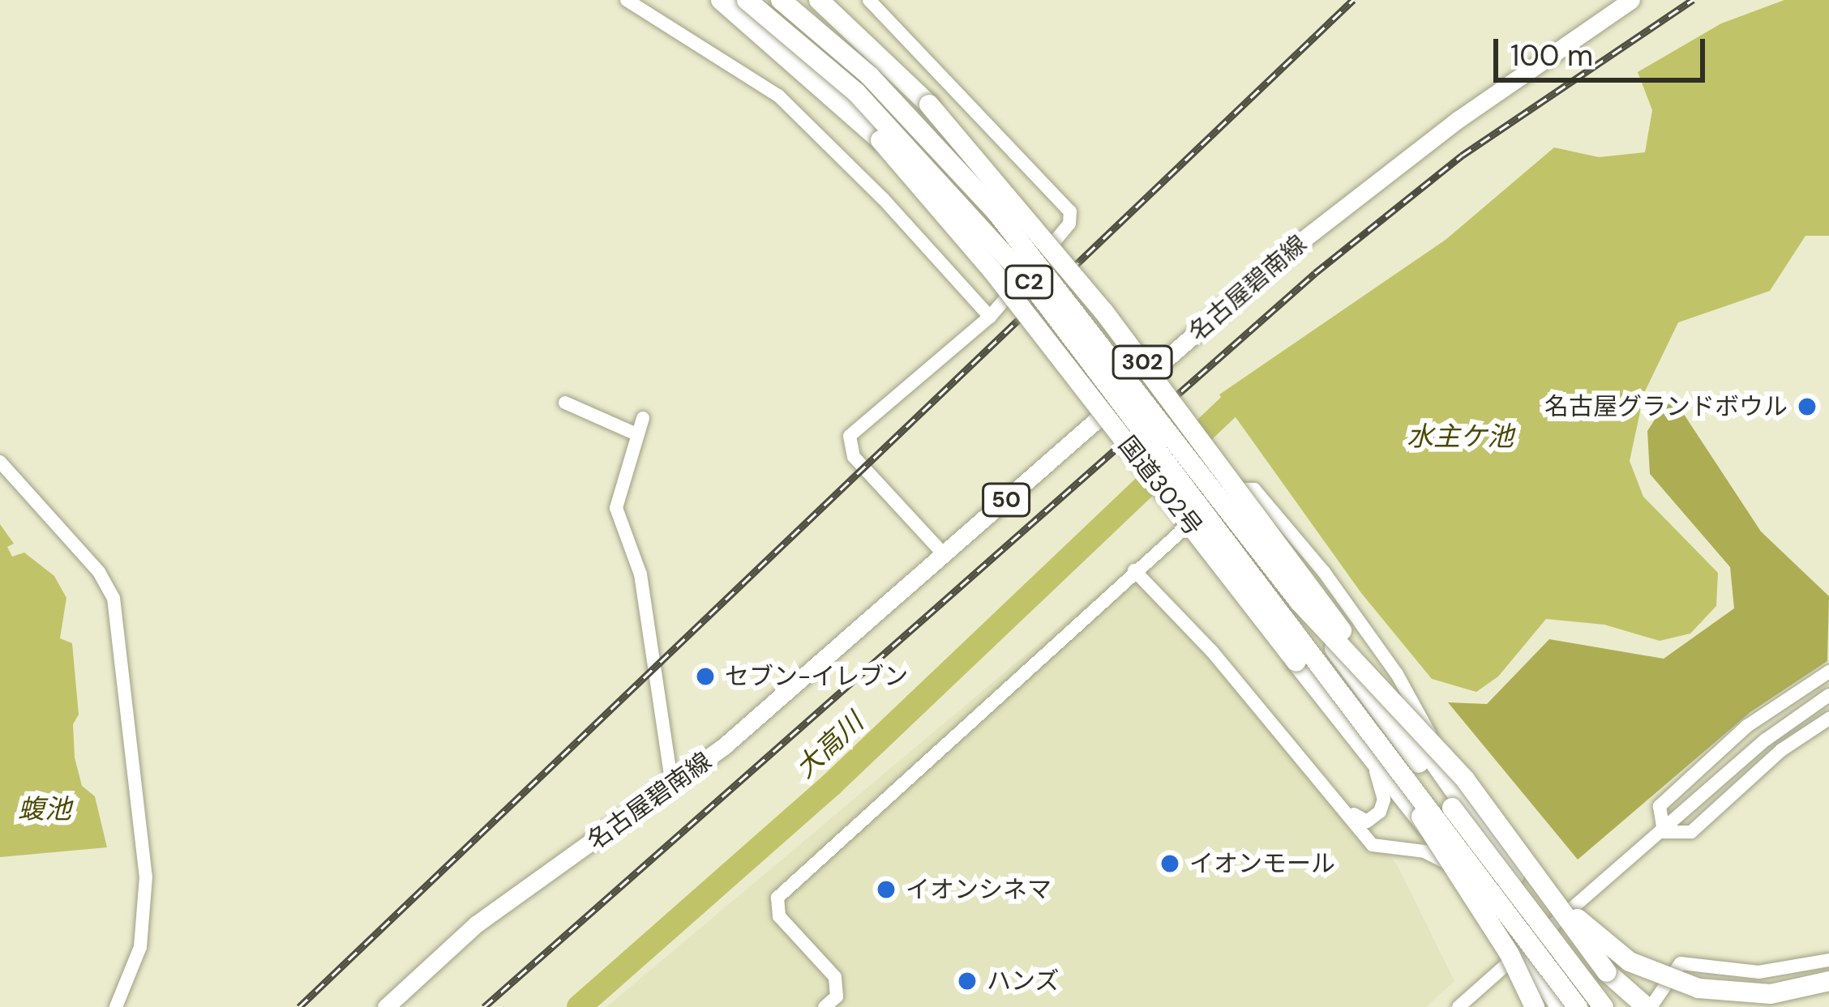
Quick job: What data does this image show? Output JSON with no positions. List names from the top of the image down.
{
  "streets": {
    "highway": ["C2", "302", "国道302号"],
    "main road": ["名古屋碧南線", "50"]
  },
  "water": ["水主ケ池", "大高川", "蝮池"],
  "places": [
    "名古屋グランドボウル",
    "セブン-イレブン",
    "イオンモール",
    "イオンシネマ",
    "ハンズ"
  ],
  "scale_bar": "100 m"
}
